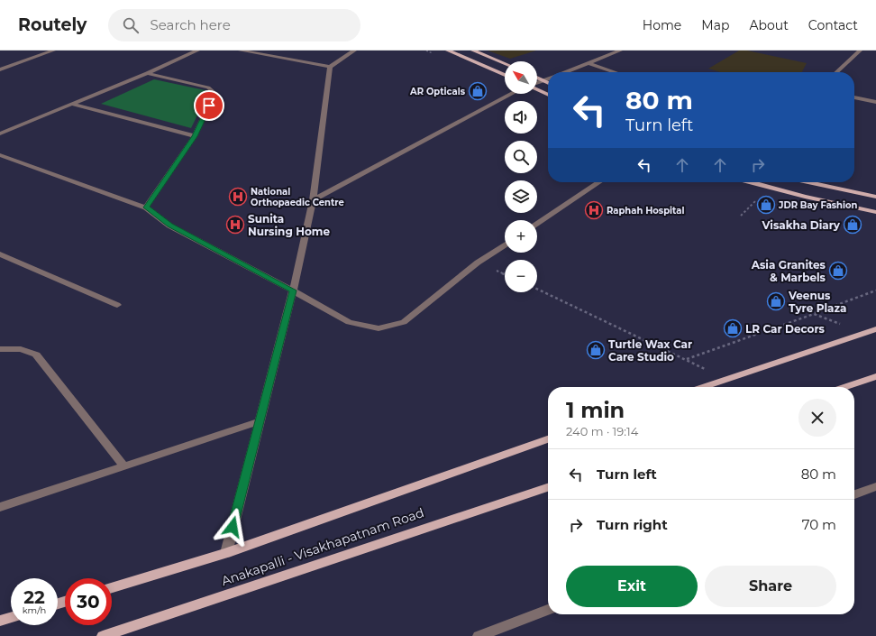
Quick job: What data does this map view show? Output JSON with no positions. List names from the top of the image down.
{
  "streets": {
    "main road": ["Anakapalli - Visakhapatnam Road"]
  },
  "places": {
    "shop": [
      "AR Opticals",
      "JDR Bay Fashion",
      "Visakha Diary",
      "Asia Granites & Marbels",
      "Veenus Tyre Plaza",
      "LR Car Decors",
      "Turtle Wax Car Care Studio"
    ],
    "hospital": ["National Orthopaedic Centre", "Raphah Hospital", "Sunita Nursing Home"]
  },
  "north": "top left",
  "page": {
    "header": "Routely",
    "search": "Search here",
    "nav": [
      "Home",
      "Map",
      "About",
      "Contact"
    ],
    "map_buttons": ["+", "−"],
    "turn": ["80 m", "Turn left"],
    "heading": ["1 min", "240 m · 19:14"],
    "list": [
      {
        "name": "Turn left",
        "value": "80 m"
      },
      {
        "name": "Turn right",
        "value": "70 m"
      }
    ],
    "buttons": ["Exit", "Share"],
    "speed": "22 km/h",
    "limit": "30"
  }
}
